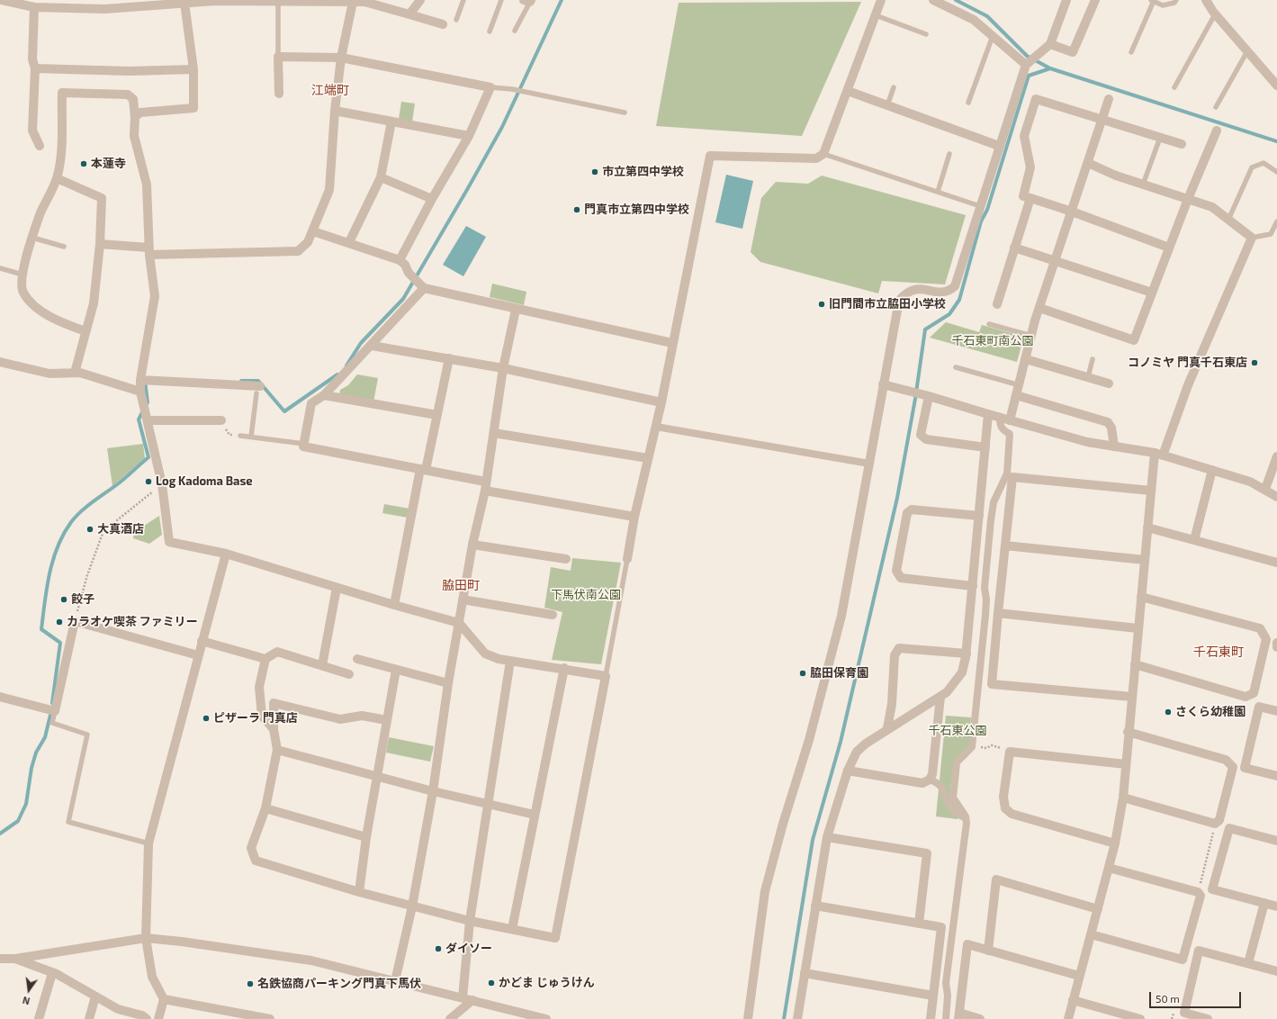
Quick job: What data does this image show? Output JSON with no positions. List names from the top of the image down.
{
  "districts": ["江端町", "脇田町", "千石東町"],
  "parks": ["千石東町南公園", "下馬伏南公園", "千石東公園"],
  "places": [
    "本蓮寺",
    "市立第四中学校",
    "門真市立第四中学校",
    "旧門間市立脇田小学校",
    "コノミヤ 門真千石東店",
    "Log Kadoma Base",
    "大真酒店",
    "餃子",
    "カラオケ喫茶 ファミリー",
    "脇田保育園",
    "さくら幼稚園",
    "ピザーラ 門真店",
    "ダイソー",
    "かどま じゅうけん",
    "名鉄協商パーキング門真下馬伏"
  ],
  "scale_bar": "50 m",
  "north": "bottom"
}
